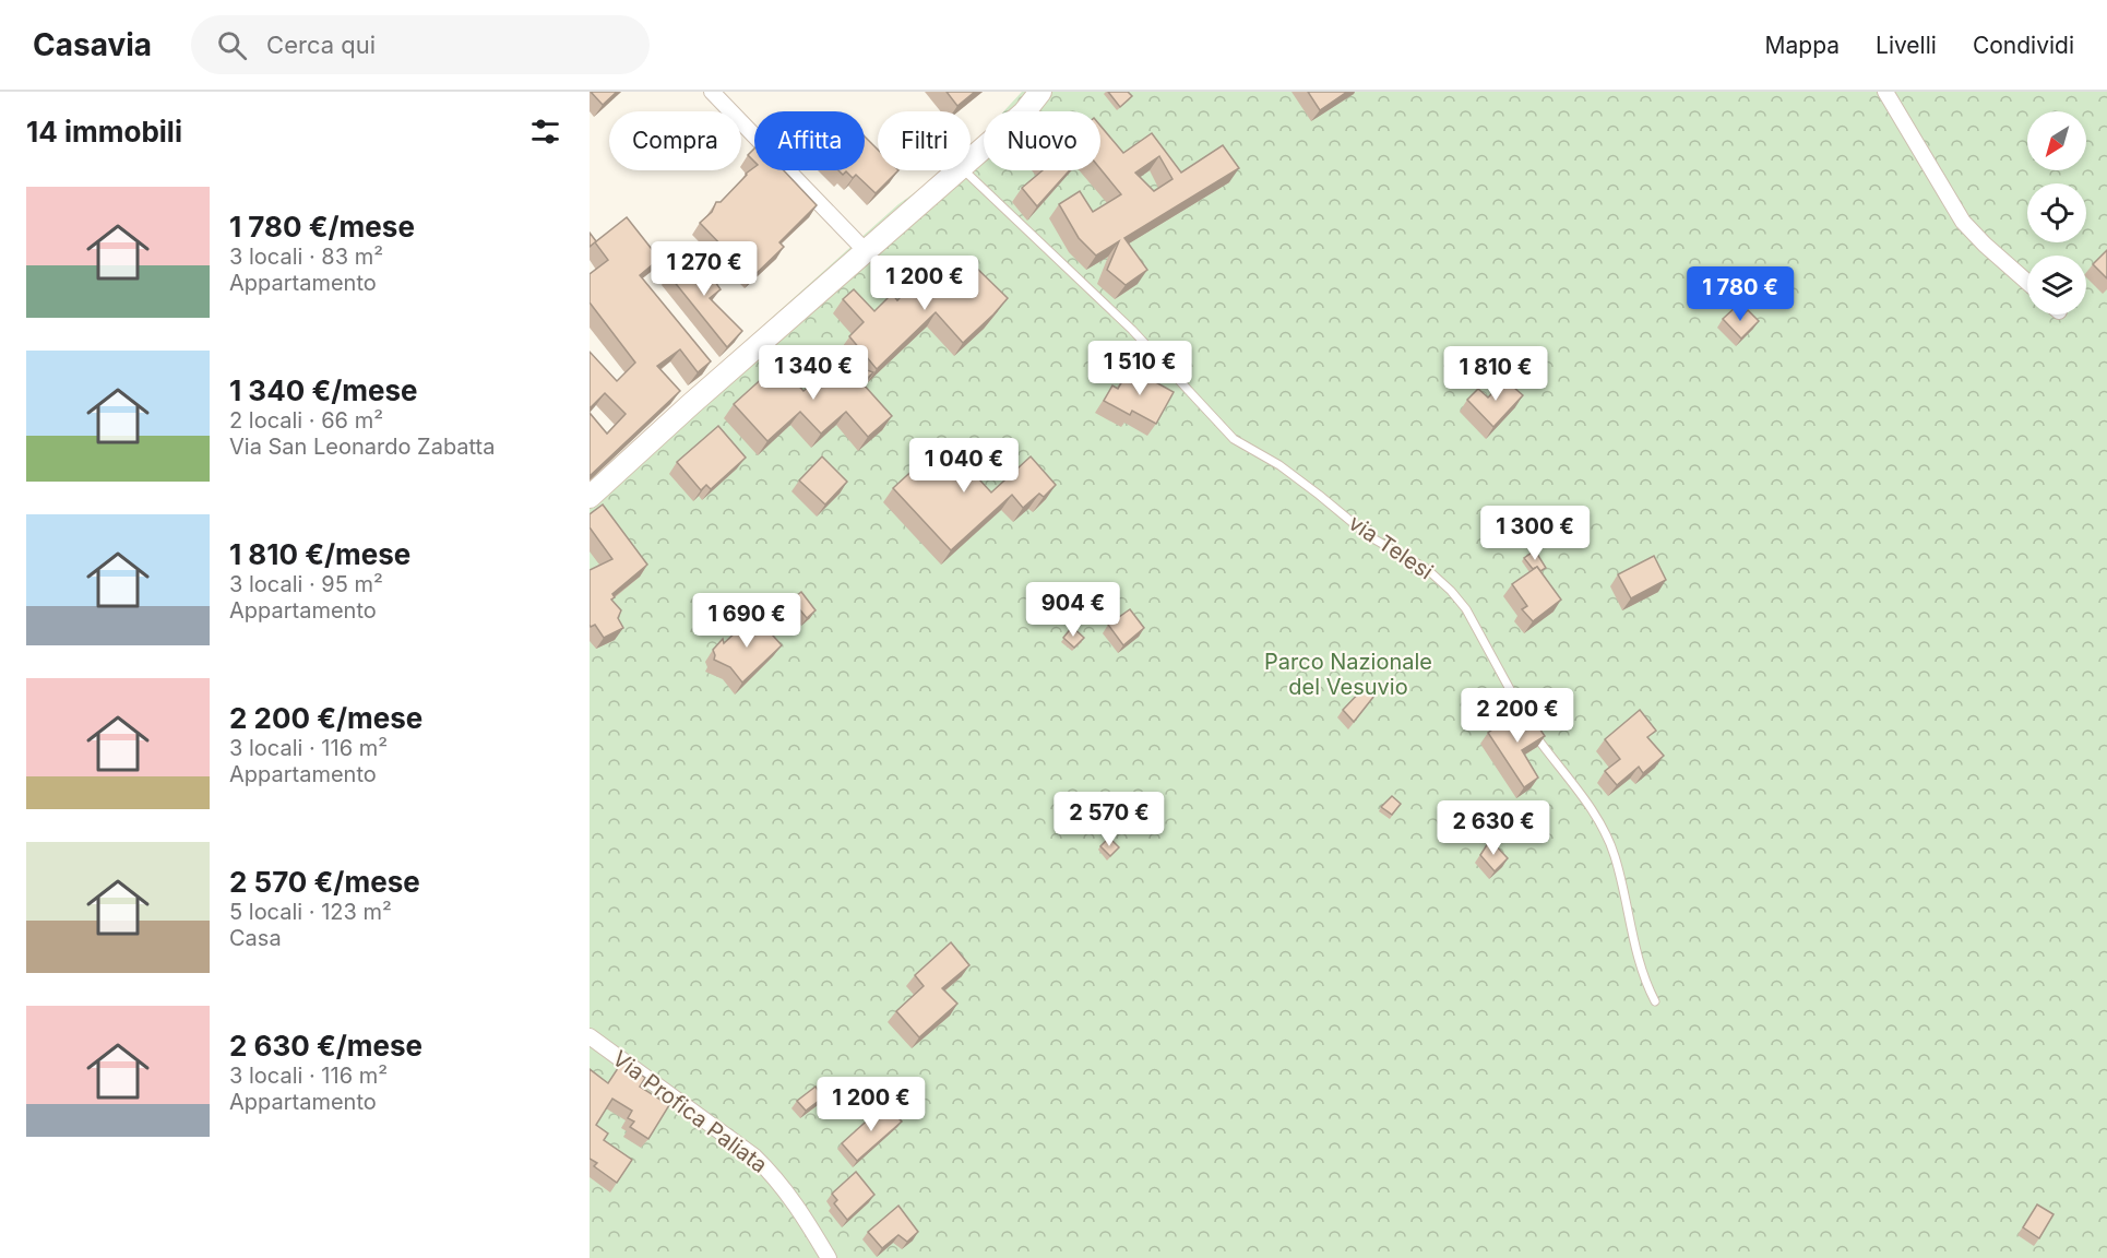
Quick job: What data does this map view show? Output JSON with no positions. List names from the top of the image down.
{
  "streets": {
    "street": ["Via Profica Paliata"],
    "lane": ["via Telesi"]
  },
  "parks": ["Parco Nazionale del Vesuvio"],
  "north": "bottom left",
  "page": {
    "header": "Casavia",
    "search": "Cerca qui",
    "nav": ["Mappa", "Livelli", "Condividi"],
    "heading": "14 immobili",
    "chip": [
      "Compra",
      "Affitta",
      "Filtri",
      "Nuovo"
    ],
    "list": [
      {
        "name": "1 780 €/mese",
        "note": "3 locali · 83 m² · Appartamento"
      },
      {
        "name": "1 340 €/mese",
        "note": "2 locali · 66 m² · Via San Leonardo Zabatta"
      },
      {
        "name": "1 810 €/mese",
        "note": "3 locali · 95 m² · Appartamento"
      },
      {
        "name": "2 200 €/mese",
        "note": "3 locali · 116 m² · Appartamento"
      },
      {
        "name": "2 570 €/mese",
        "note": "5 locali · 123 m² · Casa"
      },
      {
        "name": "2 630 €/mese",
        "note": "3 locali · 116 m² · Appartamento"
      }
    ],
    "price": [
      "1 270 €",
      "1 200 €",
      "1 780 €",
      "1 510 €",
      "1 340 €",
      "1 810 €",
      "1 040 €",
      "1 300 €",
      "904 €",
      "1 690 €",
      "2 200 €",
      "2 570 €",
      "2 630 €",
      "1 200 €"
    ]
  }
}
